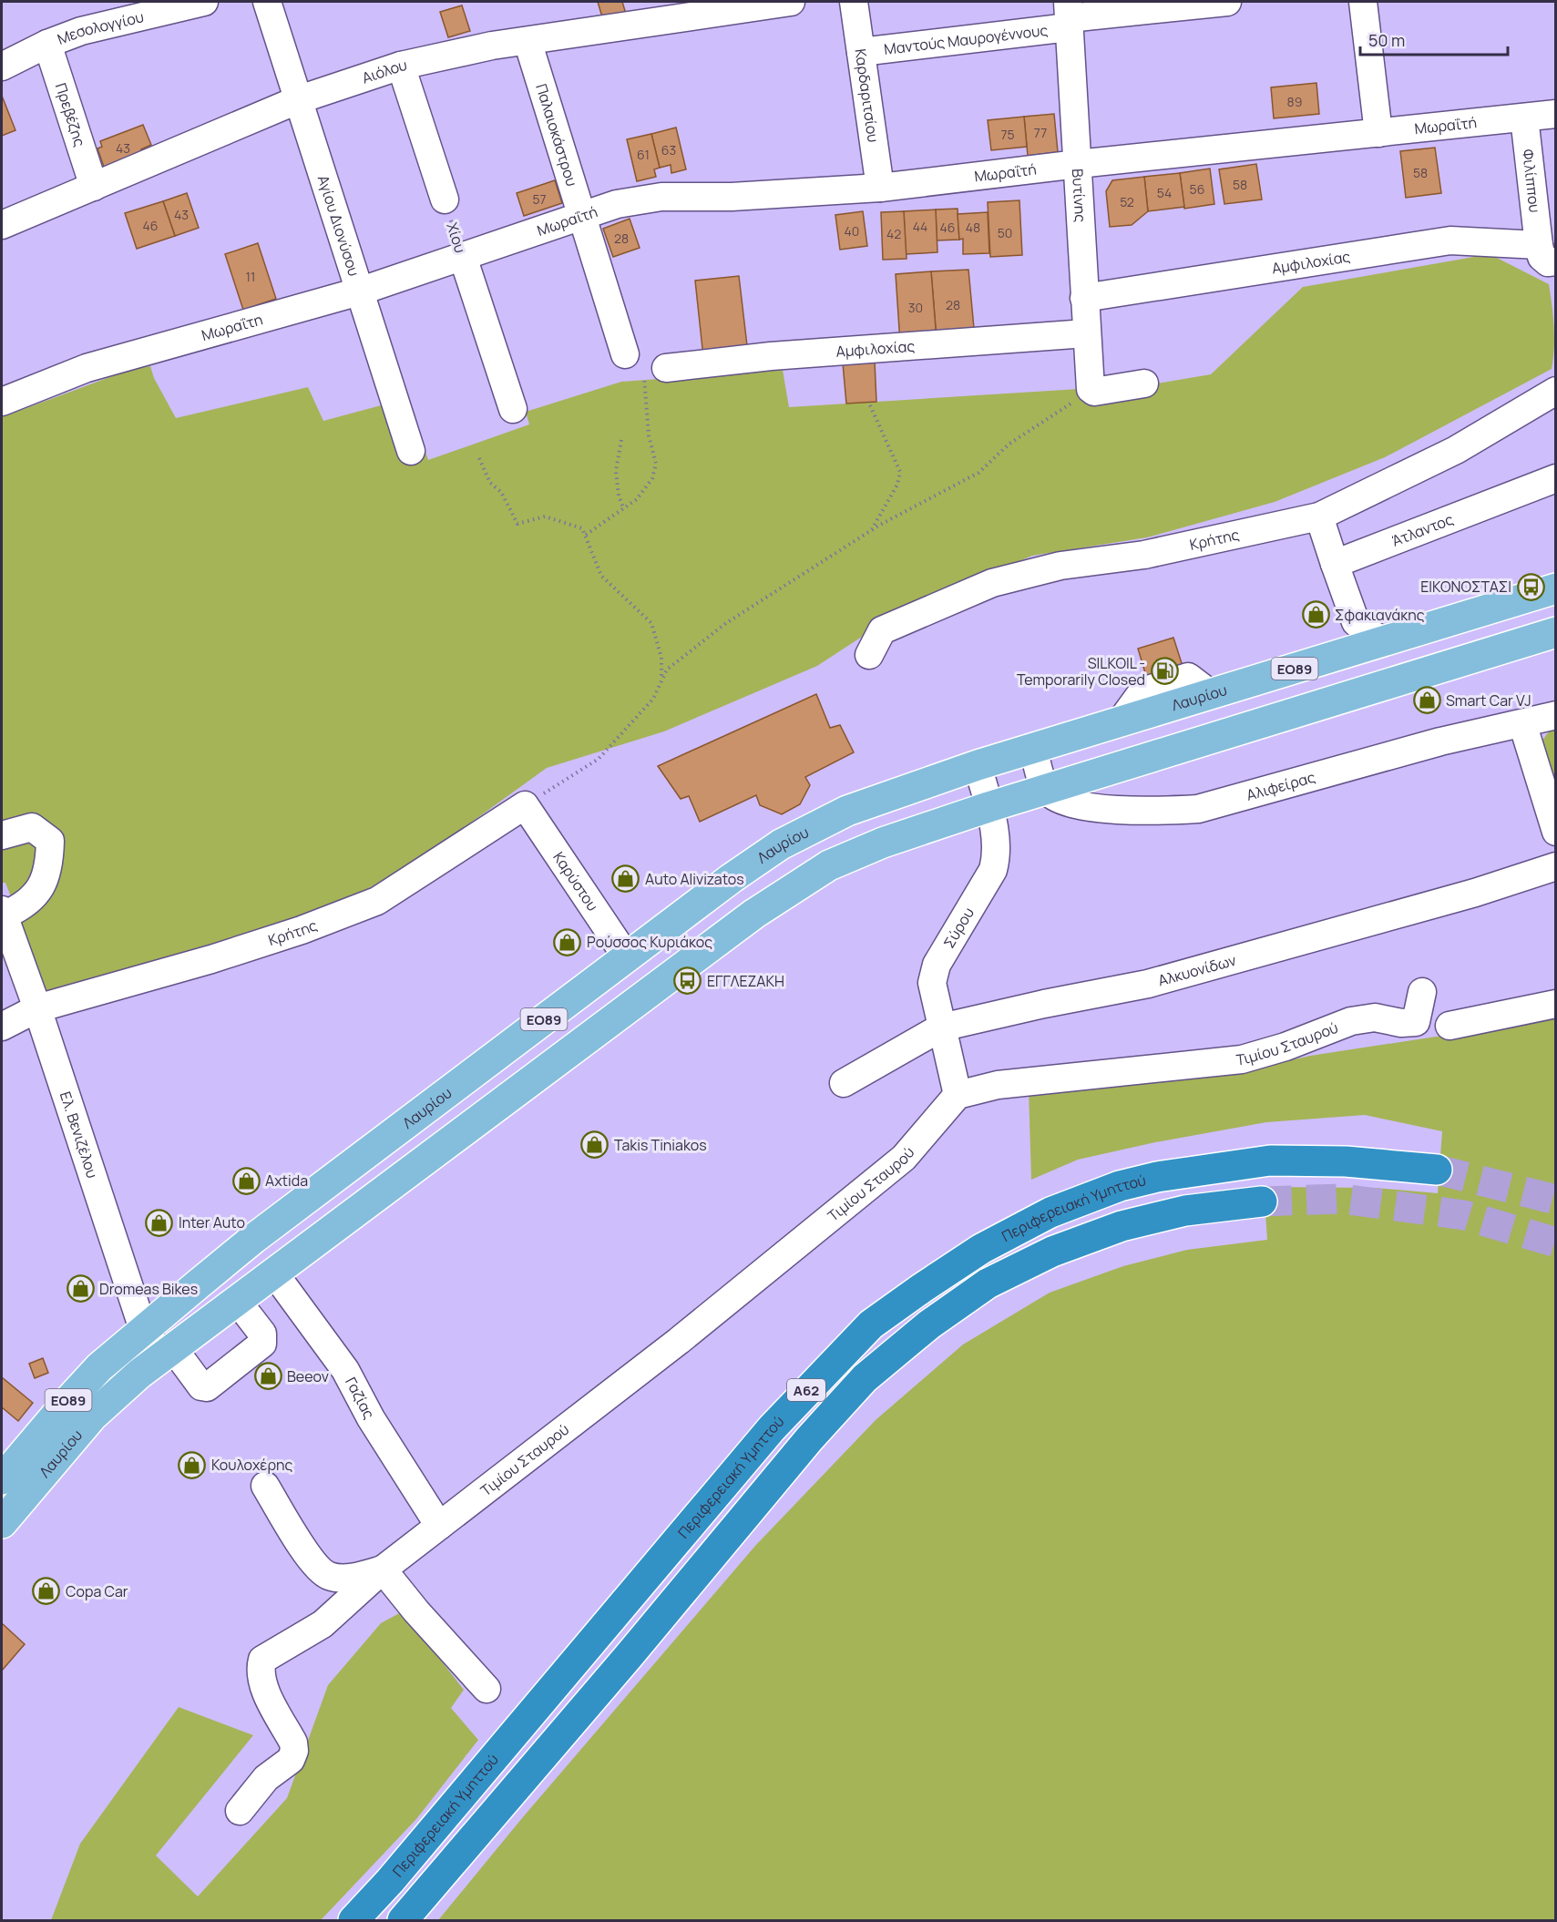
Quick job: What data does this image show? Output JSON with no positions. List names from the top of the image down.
{
  "streets": {
    "highway": ["Περιφερειακή Υμηττού", "Α62"],
    "main road": ["ΕΟ89", "Λαυρίου"],
    "street": [
      "Μεσολογγίου",
      "Μαντούς Μαυρογέννους",
      "Αιόλου",
      "Καρδαριτσίου",
      "Πρεβέζης",
      "Μωραΐτή",
      "Παλαιοκάστρου",
      "Φιλίππου",
      "Βυτίνης",
      "Αγίου Διονύσου",
      "Χίου",
      "Αμφιλοχίας",
      "Μωραΐτη",
      "Άτλαντος",
      "Κρήτης",
      "Αλιφείρας",
      "Καρύστου",
      "Σύρου",
      "Αλκυονίδων",
      "Τιμίου Σταυρού",
      "Ελ. Βενιζέλου",
      "Γαζίας"
    ]
  },
  "crossings": [
    ["Μεσολογγίου", "Πρεβέζης"],
    ["Μαντούς Μαυρογέννους", "Καρδαριτσίου"],
    ["Μαντούς Μαυρογέννους", "Βυτίνης"],
    ["Αιόλου", "Πρεβέζης"],
    ["Αιόλου", "Παλαιοκάστρου"],
    ["Αιόλου", "Αγίου Διονύσου"],
    ["Καρδαριτσίου", "Μωραΐτή"],
    ["Μωραΐτή", "Παλαιοκάστρου"],
    ["Μωραΐτή", "Φιλίππου"],
    ["Μωραΐτή", "Βυτίνης"],
    ["Μωραΐτή", "Χίου"],
    ["Μωραΐτή", "Μωραΐτη"],
    ["Φιλίππου", "Αμφιλοχίας"],
    ["Βυτίνης", "Αμφιλοχίας"],
    ["Αγίου Διονύσου", "Μωραΐτη"],
    ["Χίου", "Μωραΐτη"],
    ["Κρήτης", "Καρύστου"],
    ["Κρήτης", "Ελ. Βενιζέλου"],
    ["Λαυρίου", "Αλιφείρας"],
    ["Λαυρίου", "Καρύστου"],
    ["Λαυρίου", "Σύρου"],
    ["Λαυρίου", "Ελ. Βενιζέλου"],
    ["Λαυρίου", "Γαζίας"],
    ["Σύρου", "Αλκυονίδων"],
    ["Σύρου", "Τιμίου Σταυρού"],
    ["Τιμίου Σταυρού", "Γαζίας"]
  ],
  "places": {
    "bus stop": ["ΕΙΚΟΝΟΣΤΑΣΙ", "ΕΓΓΛΕΖΑΚΗ"],
    "shop": [
      "Σφακιανάκης",
      "Smart Car VJ",
      "Auto Alivizatos",
      "Ρούσσος Κυριάκος",
      "Takis Tiniakos",
      "Axtida",
      "Inter Auto",
      "Dromeas Bikes",
      "Beeov",
      "Κουλοχέρης",
      "Copa Car"
    ],
    "fuel station": ["SILKOIL - Temporarily Closed"]
  },
  "house_numbers": [
    "89",
    "77",
    "75",
    "43",
    "63",
    "61",
    "58",
    "58",
    "56",
    "54",
    "57",
    "52",
    "43",
    "46",
    "44",
    "46",
    "48",
    "40",
    "50",
    "42",
    "28",
    "11",
    "28",
    "30"
  ],
  "scale_bar": "50 m"
}
